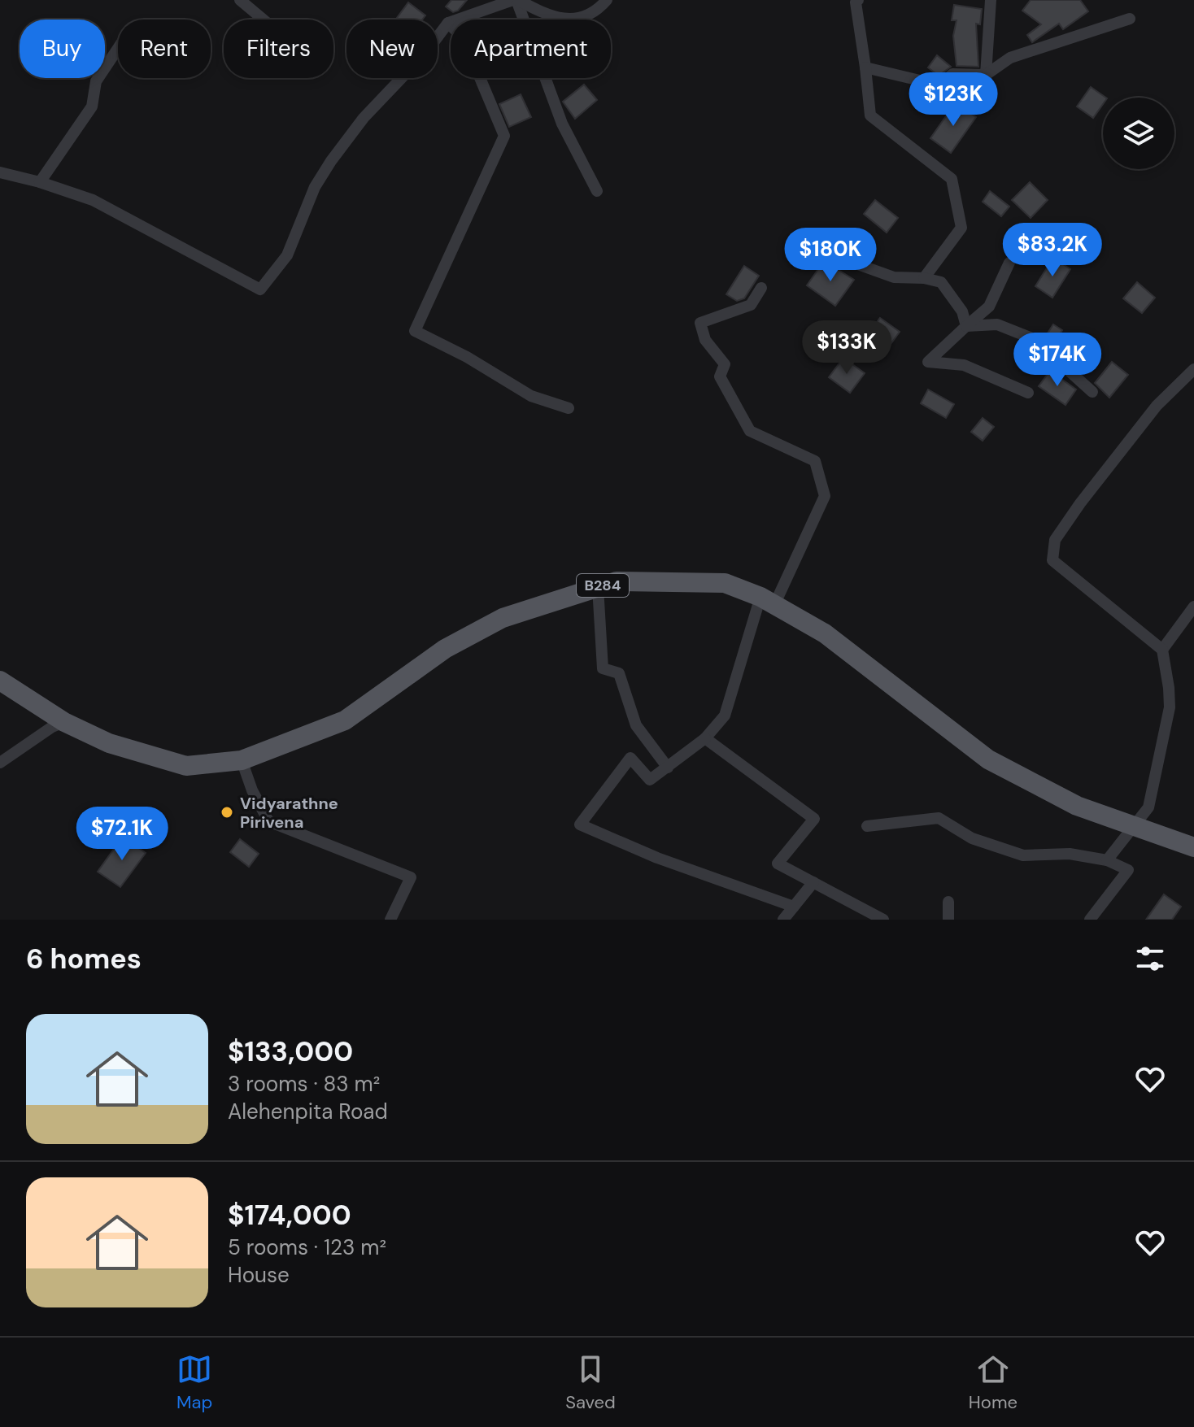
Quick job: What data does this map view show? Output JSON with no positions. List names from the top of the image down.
{
  "streets": {
    "main road": ["B284"]
  },
  "places": ["Vidyarathne Pirivena"],
  "page": {
    "chip": [
      "Buy",
      "Rent",
      "Filters",
      "New",
      "Apartment"
    ],
    "price": [
      "$123K",
      "$83.2K",
      "$180K",
      "$133K",
      "$174K",
      "$72.1K"
    ],
    "heading": "6 homes",
    "list": [
      {
        "name": "$133,000",
        "note": "3 rooms · 83 m² · Alehenpita Road"
      },
      {
        "name": "$174,000",
        "note": "5 rooms · 123 m² · House"
      }
    ],
    "tabs": ["Map", "Saved", "Home"]
  }
}
